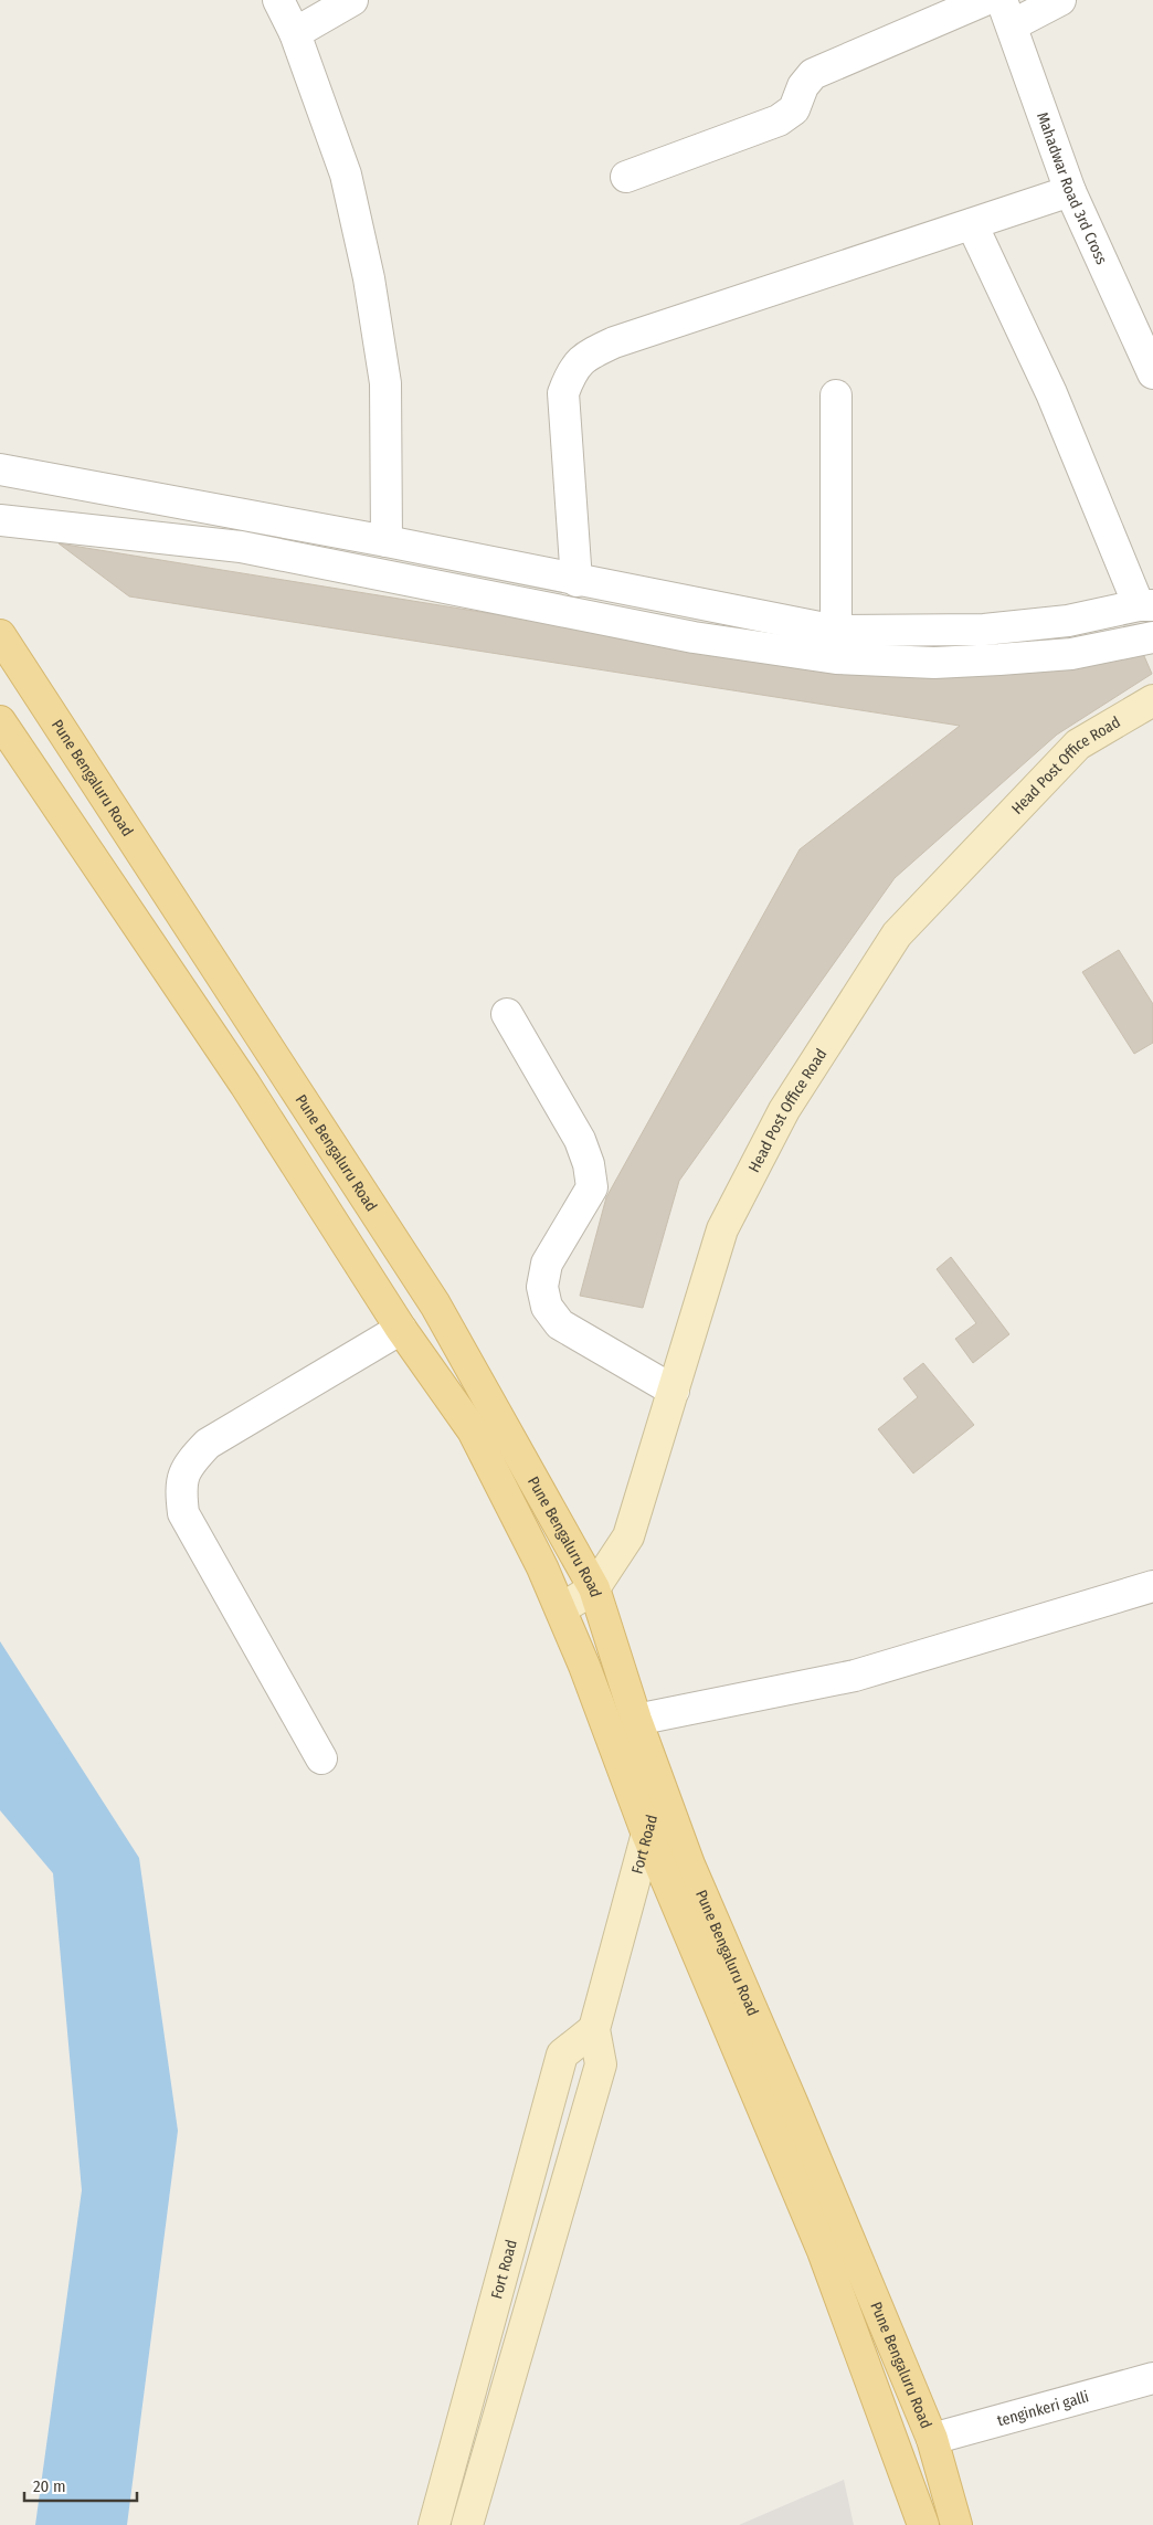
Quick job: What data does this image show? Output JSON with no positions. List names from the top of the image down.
{
  "streets": {
    "main road": ["Head Post Office Road", "Pune Bengaluru Road", "Fort Road"],
    "street": ["Mahadwar Road 3rd Cross", "tenginkeri galli"]
  },
  "crossings": [
    ["Head Post Office Road", "Pune Bengaluru Road"],
    ["Pune Bengaluru Road", "Fort Road"],
    ["Pune Bengaluru Road", "tenginkeri galli"]
  ],
  "scale_bar": "20 m"
}
